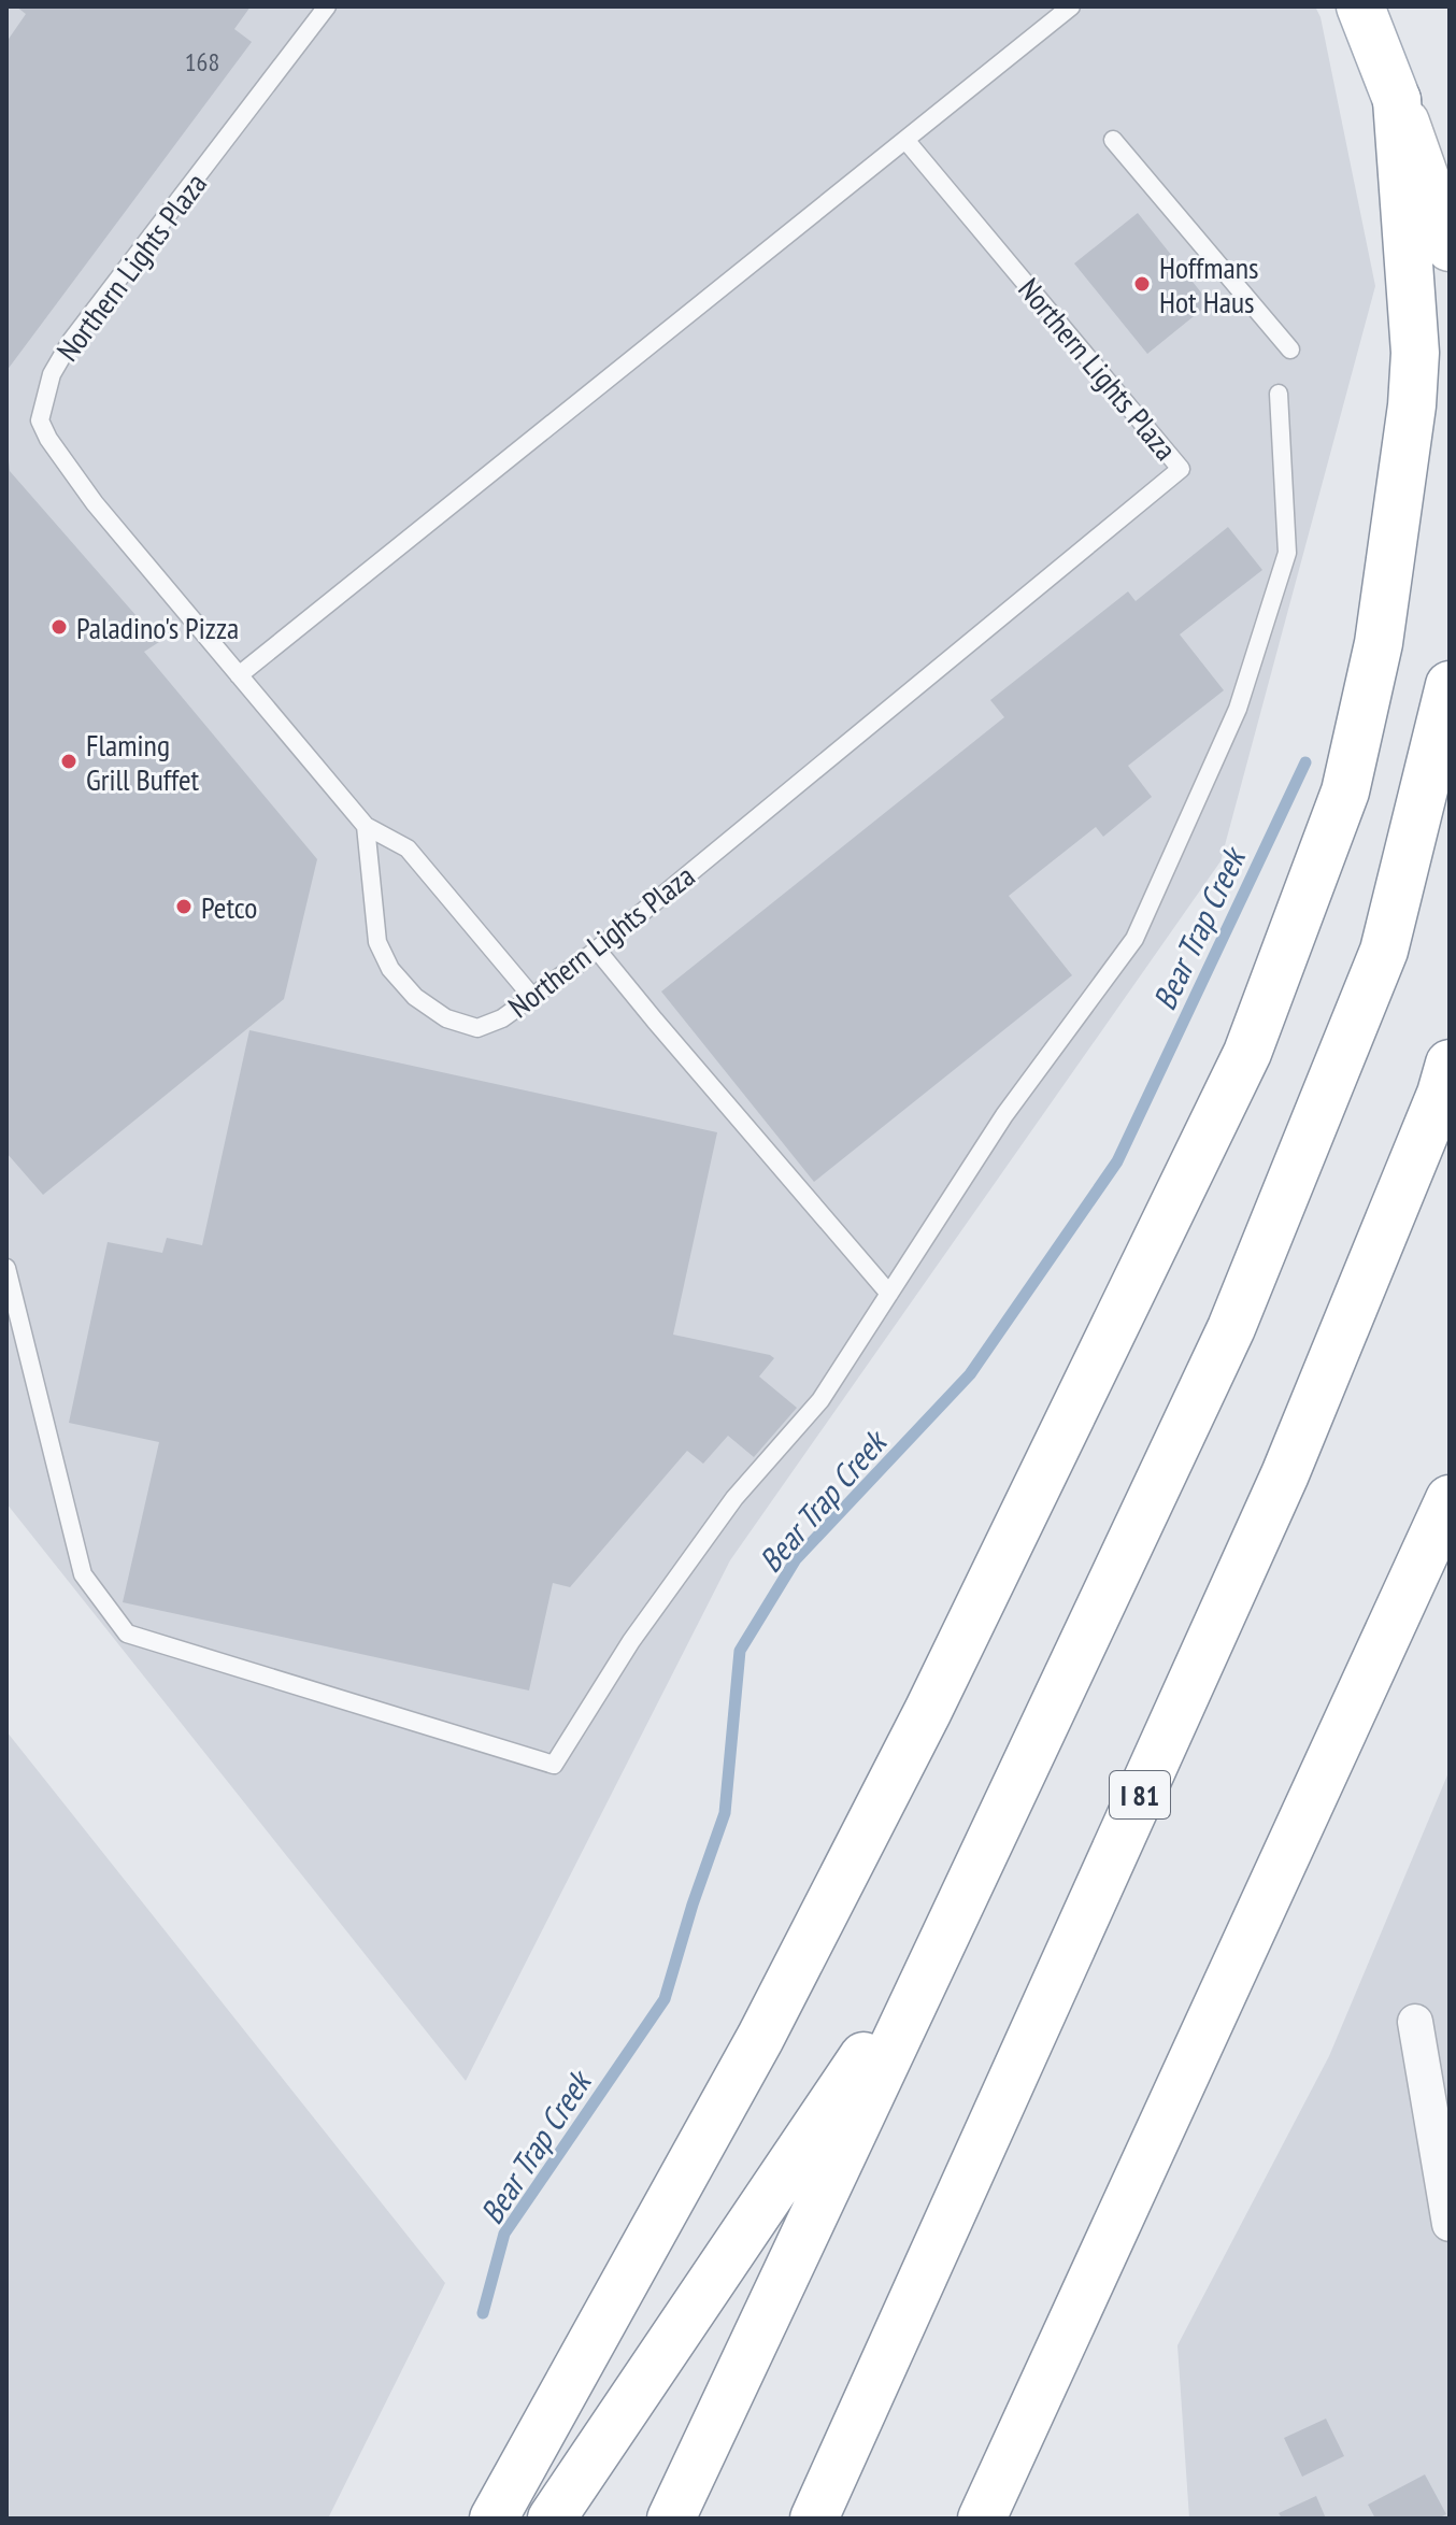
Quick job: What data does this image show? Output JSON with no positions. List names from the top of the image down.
{
  "streets": {
    "main road": ["I 81"],
    "lane": ["Northern Lights Plaza"]
  },
  "water": ["Bear Trap Creek"],
  "places": [
    "Hoffmans Hot Haus",
    "Paladino's Pizza",
    "Flaming Grill Buffet",
    "Petco"
  ],
  "house_numbers": ["168"]
}
